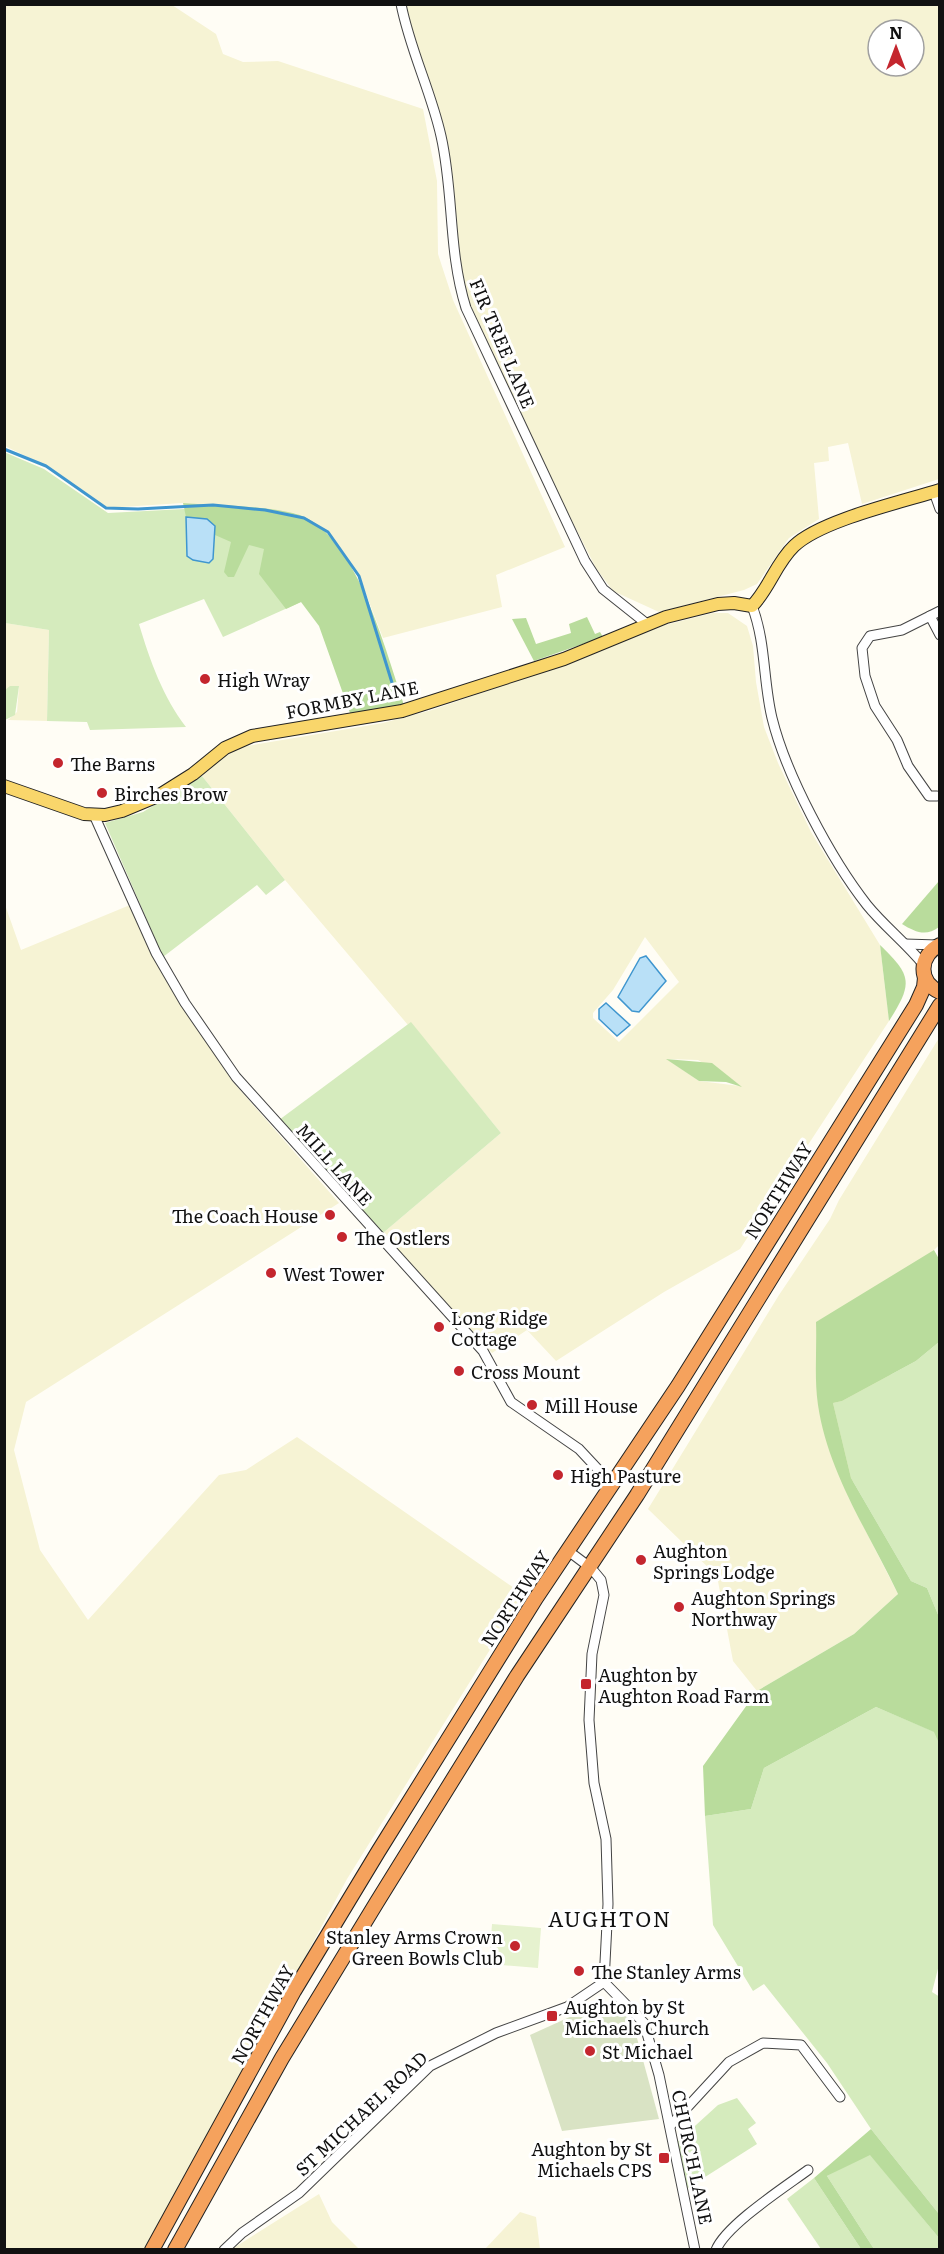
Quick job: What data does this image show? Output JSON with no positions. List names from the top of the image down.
{
  "streets": {
    "highway": ["NORTHWAY"],
    "main road": ["FORMBY LANE"],
    "street": [
      "FIR TREE LANE",
      "MILL LANE",
      "ST MICHAEL ROAD",
      "CHURCH LANE"
    ]
  },
  "crossings": [
    ["FIR TREE LANE", "FORMBY LANE"],
    ["FORMBY LANE", "MILL LANE"],
    ["MILL LANE", "NORTHWAY"],
    ["ST MICHAEL ROAD", "CHURCH LANE"]
  ],
  "districts": ["AUGHTON"],
  "places": {
    "other": [
      "High Wray",
      "The Barns",
      "Birches Brow",
      "The Coach House",
      "The Ostlers",
      "West Tower",
      "Long Ridge Cottage",
      "Cross Mount",
      "Mill House",
      "High Pasture",
      "Aughton Springs Lodge",
      "Aughton Springs Northway",
      "Stanley Arms Crown Green Bowls Club",
      "The Stanley Arms",
      "St Michael"
    ],
    "transit": ["Aughton by Aughton Road Farm", "Aughton by St Michaels Church", "Aughton by St Michaels CPS"]
  },
  "north": "top"
}
